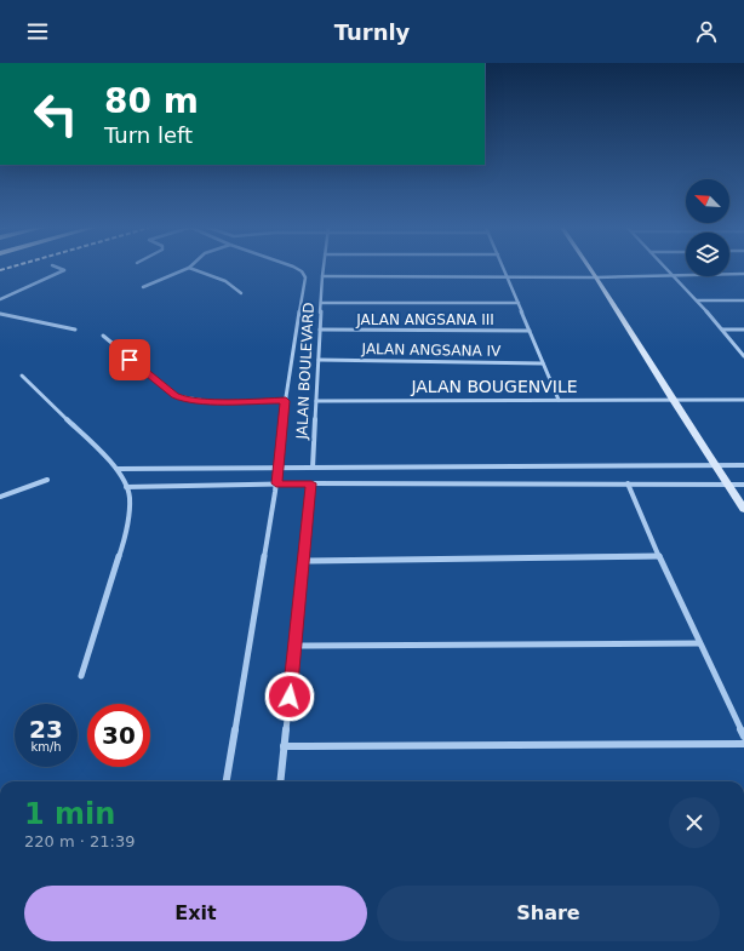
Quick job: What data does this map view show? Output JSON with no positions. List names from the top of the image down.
{
  "streets": {
    "street": [
      "JALAN ANGSANA III",
      "JALAN ANGSANA IV",
      "JALAN BOULEVARD",
      "JALAN BOUGENVILE"
    ]
  },
  "crossings": [
    ["JALAN ANGSANA III", "JALAN BOULEVARD"],
    ["JALAN ANGSANA IV", "JALAN BOULEVARD"],
    ["JALAN BOULEVARD", "JALAN BOUGENVILE"]
  ],
  "north": "top left",
  "page": {
    "header": "Turnly",
    "turn": ["80 m", "Turn left"],
    "speed": "23 km/h",
    "limit": "30",
    "heading": ["1 min", "220 m · 21:39"],
    "buttons": ["Exit", "Share"]
  }
}
